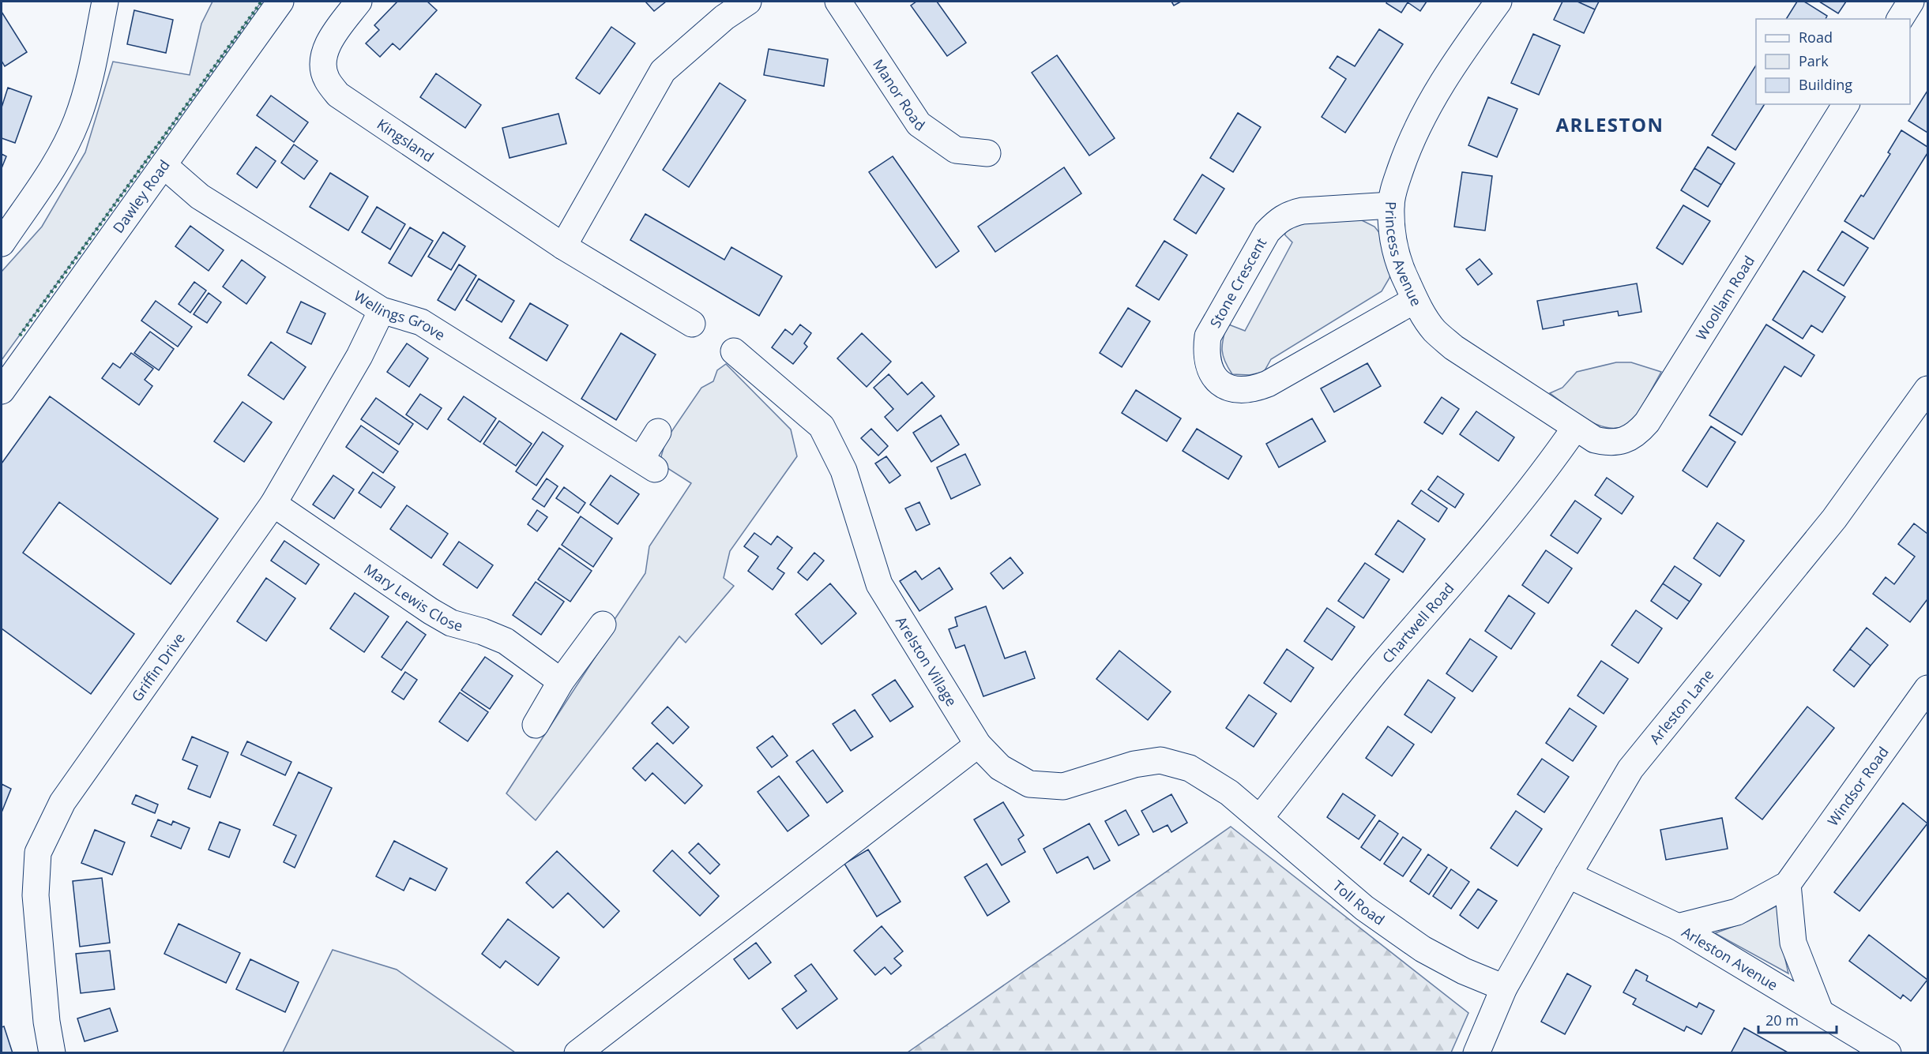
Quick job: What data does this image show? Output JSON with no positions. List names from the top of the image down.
{
  "streets": {
    "street": [
      "Manor Road",
      "Kingsland",
      "Dawley Road",
      "Princess Avenue",
      "Stone Crescent",
      "Woollam Road",
      "Wellings Grove",
      "Mary Lewis Close",
      "Chartwell Road",
      "Arelston Village",
      "Griffin Drive",
      "Arleston Lane",
      "Windsor Road",
      "Toll Road",
      "Arleston Avenue"
    ]
  },
  "crossings": [
    ["Dawley Road", "Wellings Grove"],
    ["Princess Avenue", "Stone Crescent"],
    ["Princess Avenue", "Woollam Road"],
    ["Princess Avenue", "Chartwell Road"],
    ["Woollam Road", "Chartwell Road"],
    ["Wellings Grove", "Griffin Drive"],
    ["Mary Lewis Close", "Griffin Drive"],
    ["Chartwell Road", "Toll Road"],
    ["Arelston Village", "Toll Road"],
    ["Arleston Lane", "Toll Road"],
    ["Arleston Lane", "Arleston Avenue"],
    ["Windsor Road", "Arleston Avenue"]
  ],
  "districts": ["ARLESTON"],
  "legend": ["Road", "Park", "Building"],
  "scale_bar": "20 m"
}
